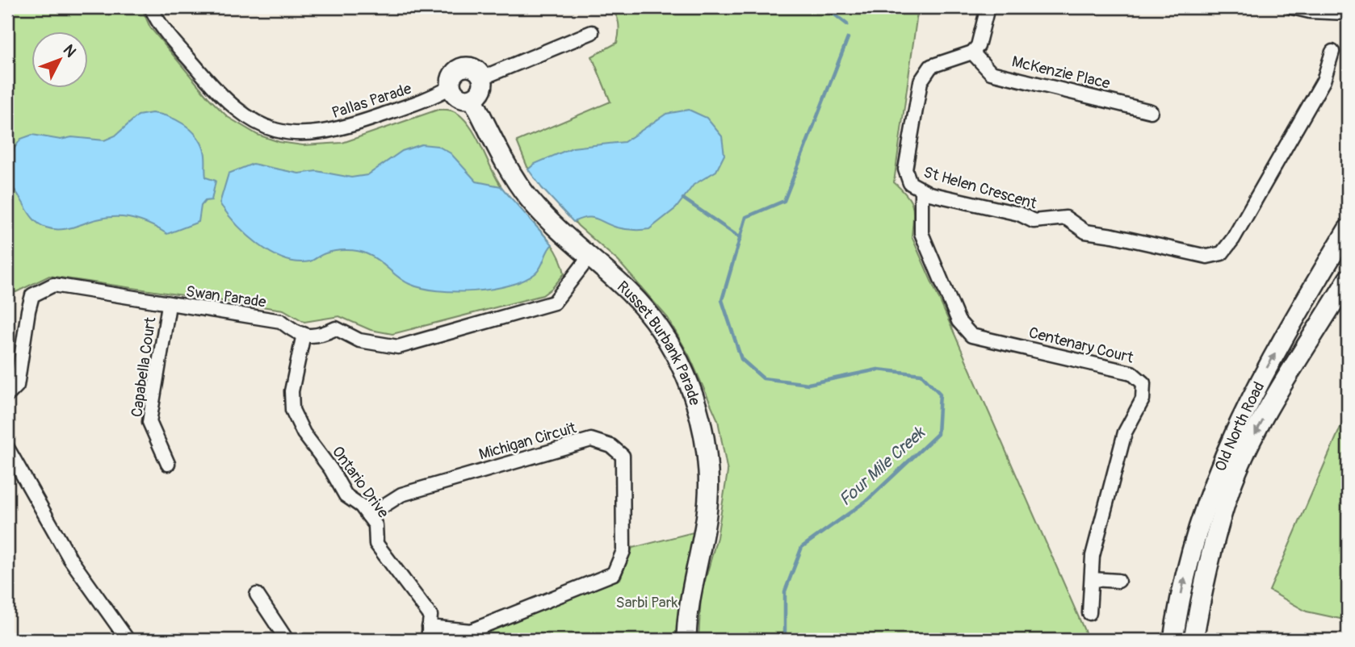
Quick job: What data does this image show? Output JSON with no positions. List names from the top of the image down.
{
  "streets": {
    "main road": ["Russet Burbank Parade", "Old North Road"],
    "street": [
      "McKenzie Place",
      "Pallas Parade",
      "St Helen Crescent",
      "Swan Parade",
      "Centenary Court",
      "Capabella Court",
      "Michigan Circuit",
      "Ontario Drive"
    ]
  },
  "crossings": [
    ["McKenzie Place", "St Helen Crescent"],
    ["Pallas Parade", "Russet Burbank Parade"],
    ["St Helen Crescent", "Centenary Court"],
    ["Swan Parade", "Capabella Court"],
    ["Swan Parade", "Ontario Drive"],
    ["Michigan Circuit", "Ontario Drive"]
  ],
  "water": ["Four Mile Creek"],
  "parks": ["Sarbi Park"],
  "north": "top right"
}
